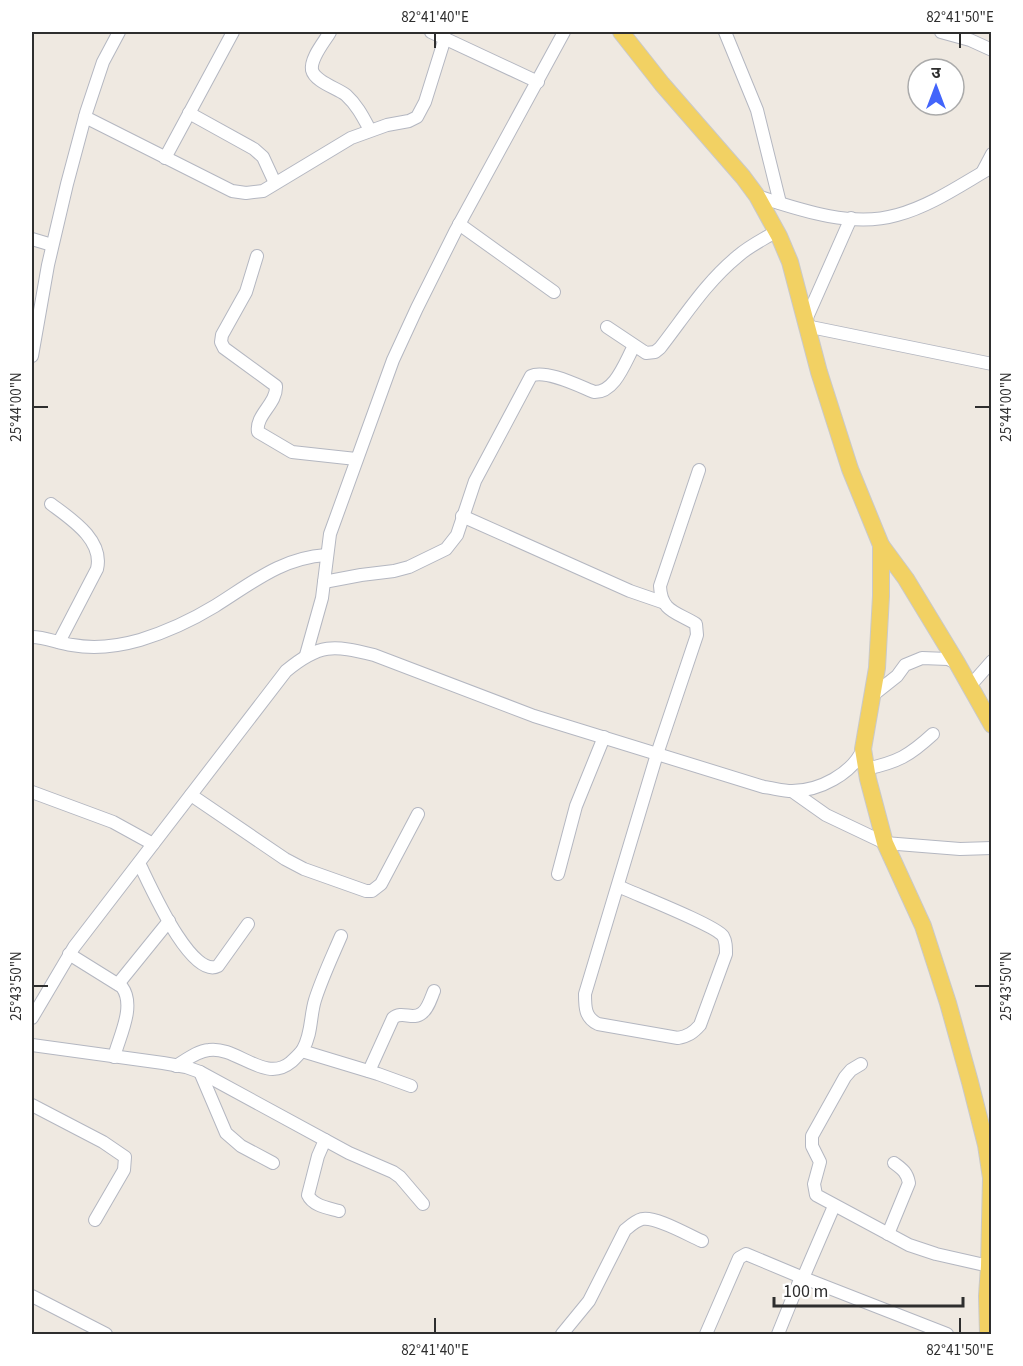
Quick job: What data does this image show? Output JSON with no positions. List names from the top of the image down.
{
  "scale_bar": "100 m",
  "north": "top",
  "coordinates": [
    "82°41'40\"E",
    "82°41'50\"E",
    "25°44'00\"N",
    "25°43'50\"N"
  ]
}
